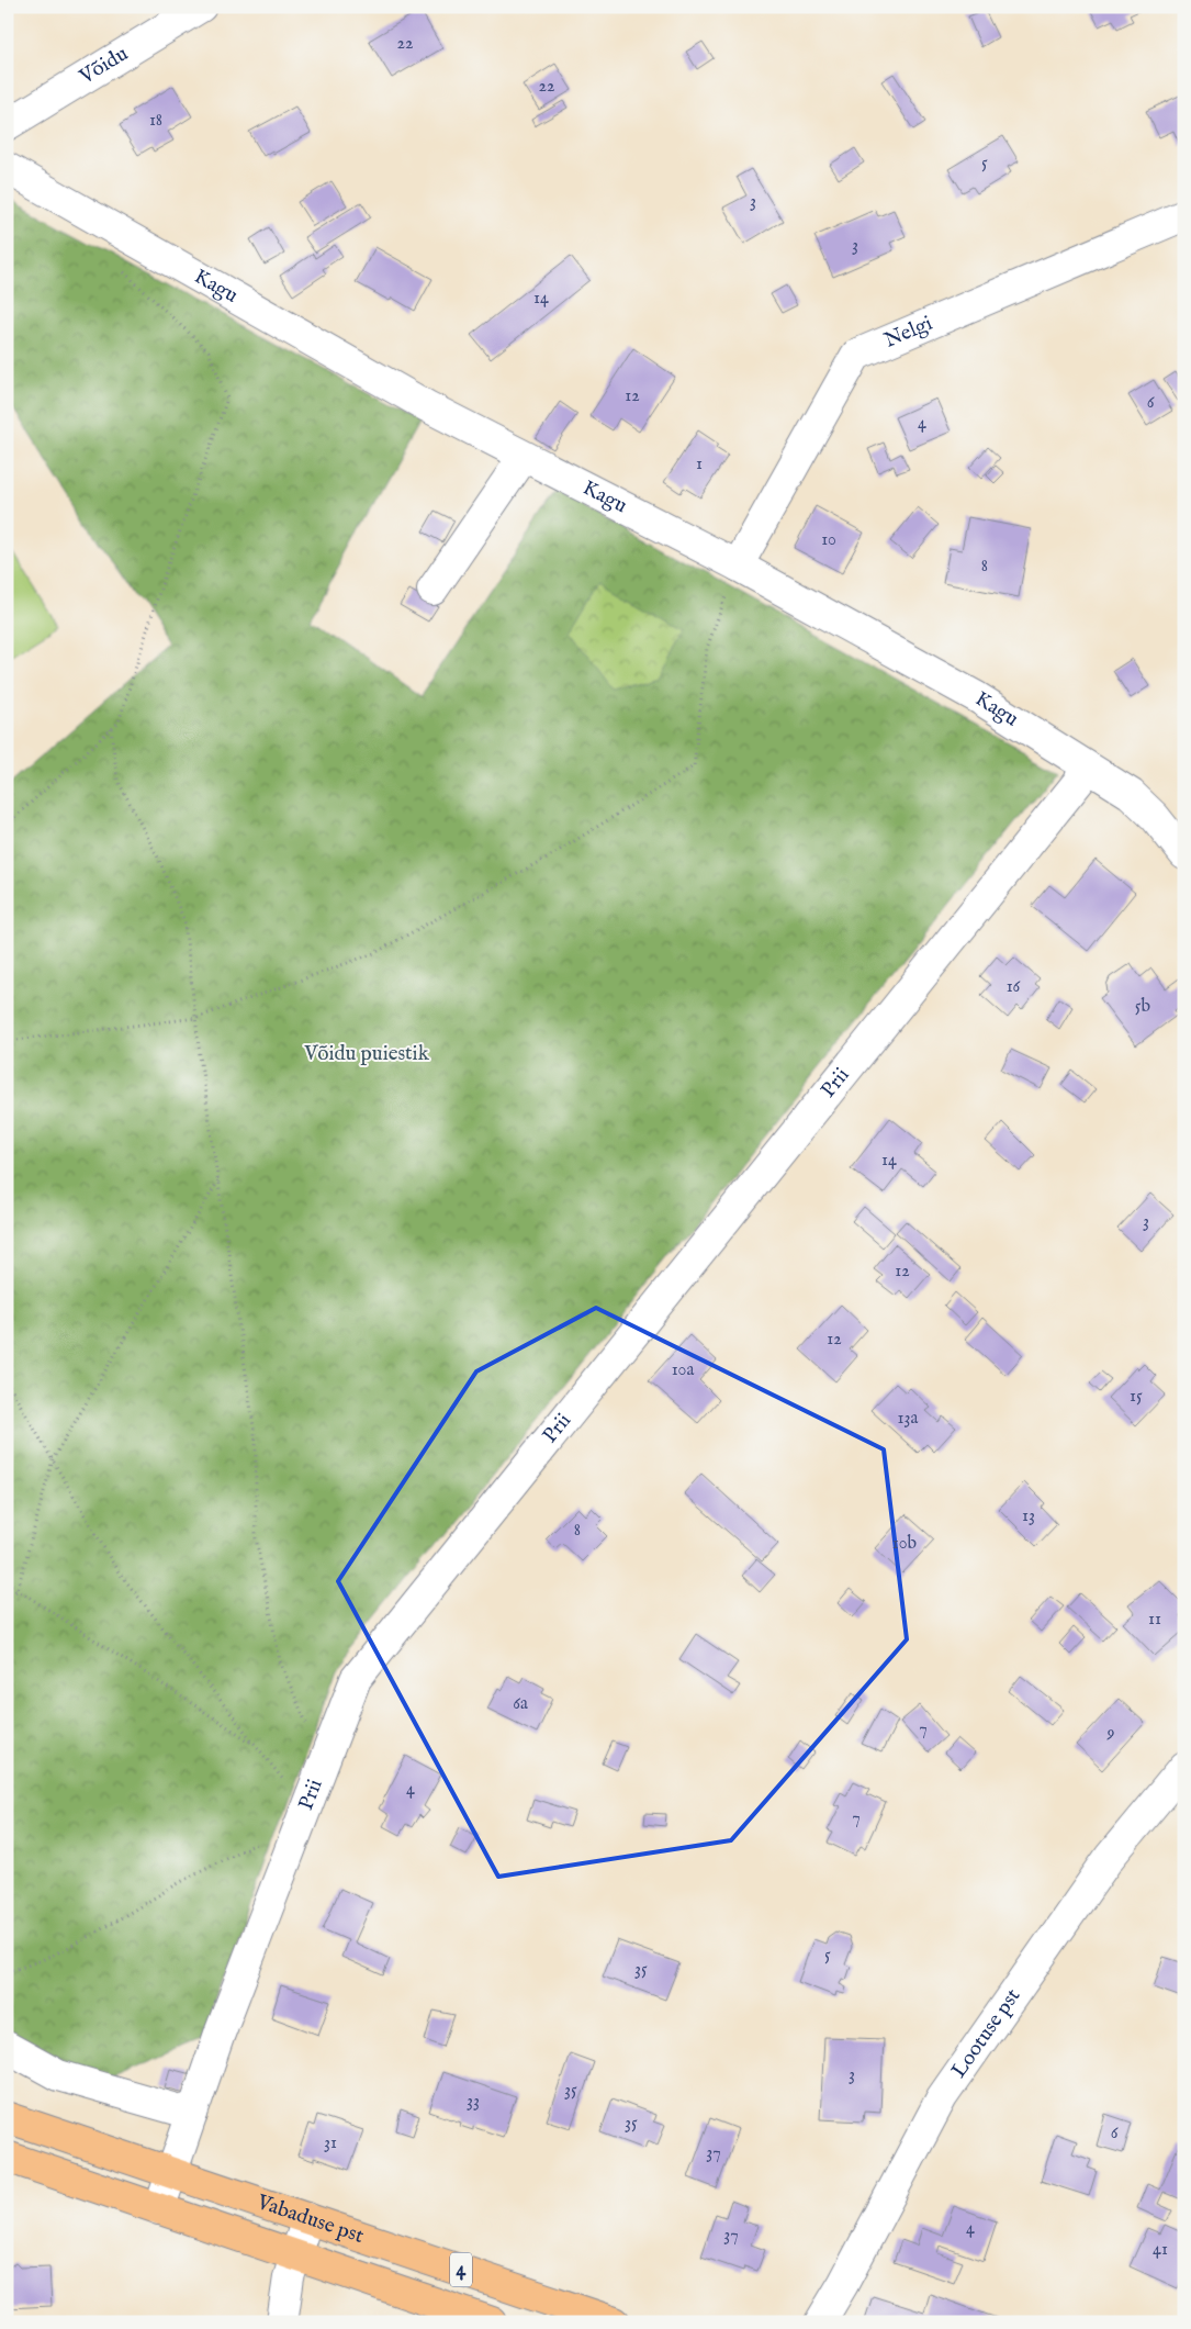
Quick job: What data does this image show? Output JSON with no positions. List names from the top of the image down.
{
  "streets": {
    "highway": ["Vabaduse pst", "4"],
    "street": [
      "Võidu",
      "Kagu",
      "Nelgi",
      "Prii",
      "Lootuse pst"
    ]
  },
  "crossings": [
    ["Kagu", "Nelgi"],
    ["Kagu", "Prii"],
    ["Prii", "Vabaduse pst"]
  ],
  "parks": ["Võidu puiestik"],
  "house_numbers": [
    "22",
    "22",
    "18",
    "5",
    "3",
    "3",
    "14",
    "12",
    "6",
    "4",
    "1",
    "10",
    "8",
    "16",
    "5b",
    "14",
    "3",
    "12",
    "12",
    "10a",
    "15",
    "13a",
    "13",
    "8",
    "10b",
    "11",
    "6a",
    "7",
    "9",
    "4",
    "7",
    "5",
    "35",
    "3",
    "35",
    "33",
    "35",
    "6",
    "31",
    "37",
    "4",
    "37",
    "41"
  ]
}
